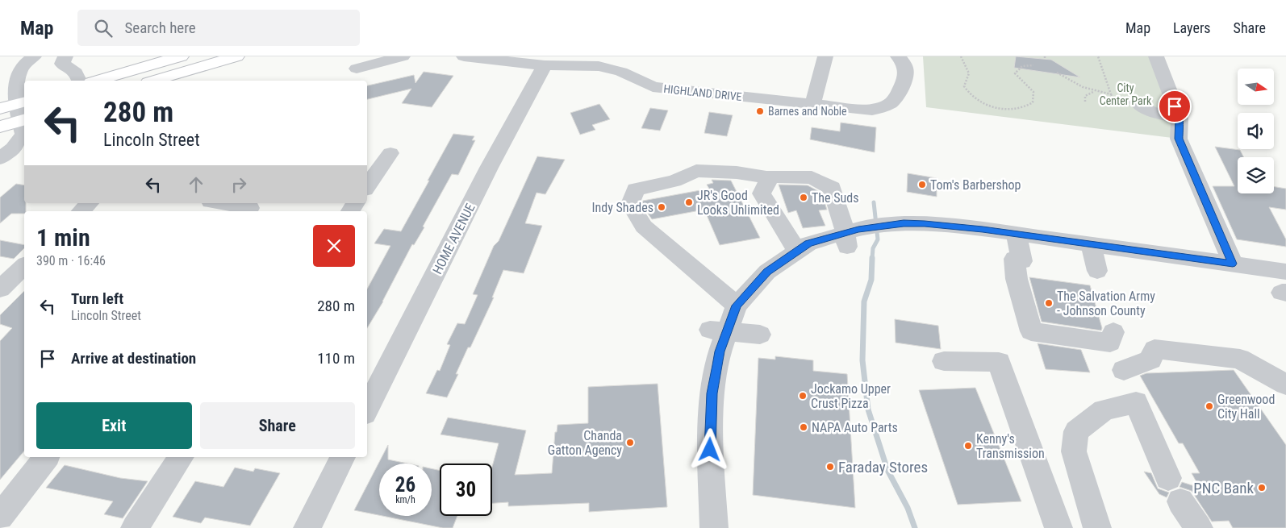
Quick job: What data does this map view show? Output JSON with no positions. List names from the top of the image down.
{
  "streets": {
    "street": ["HIGHLAND DRIVE", "HOME AVENUE"]
  },
  "crossings": [
    ["HIGHLAND DRIVE", "HOME AVENUE"]
  ],
  "parks": ["City Center Park"],
  "places": [
    "Barnes and Noble",
    "Tom's Barbershop",
    "The Suds",
    "JR's Good Looks Unlimited",
    "Indy Shades",
    "The Salvation Army - Johnson County",
    "Jockamo Upper Crust Pizza",
    "Greenwood City Hall",
    "NAPA Auto Parts",
    "Chanda Gatton Agency",
    "Kenny's Transmission",
    "Faraday Stores",
    "PNC Bank"
  ],
  "north": "right",
  "page": {
    "header": "Map",
    "search": "Search here",
    "nav": ["Map", "Layers", "Share"],
    "turn": ["280 m", "Lincoln Street"],
    "heading": ["1 min", "390 m · 16:46"],
    "list": [
      {
        "name": "Turn left",
        "note": "Lincoln Street",
        "value": "280 m"
      },
      {
        "name": "Arrive at destination",
        "value": "110 m"
      }
    ],
    "buttons": ["Exit", "Share"],
    "speed": "26 km/h",
    "limit": "30"
  }
}
